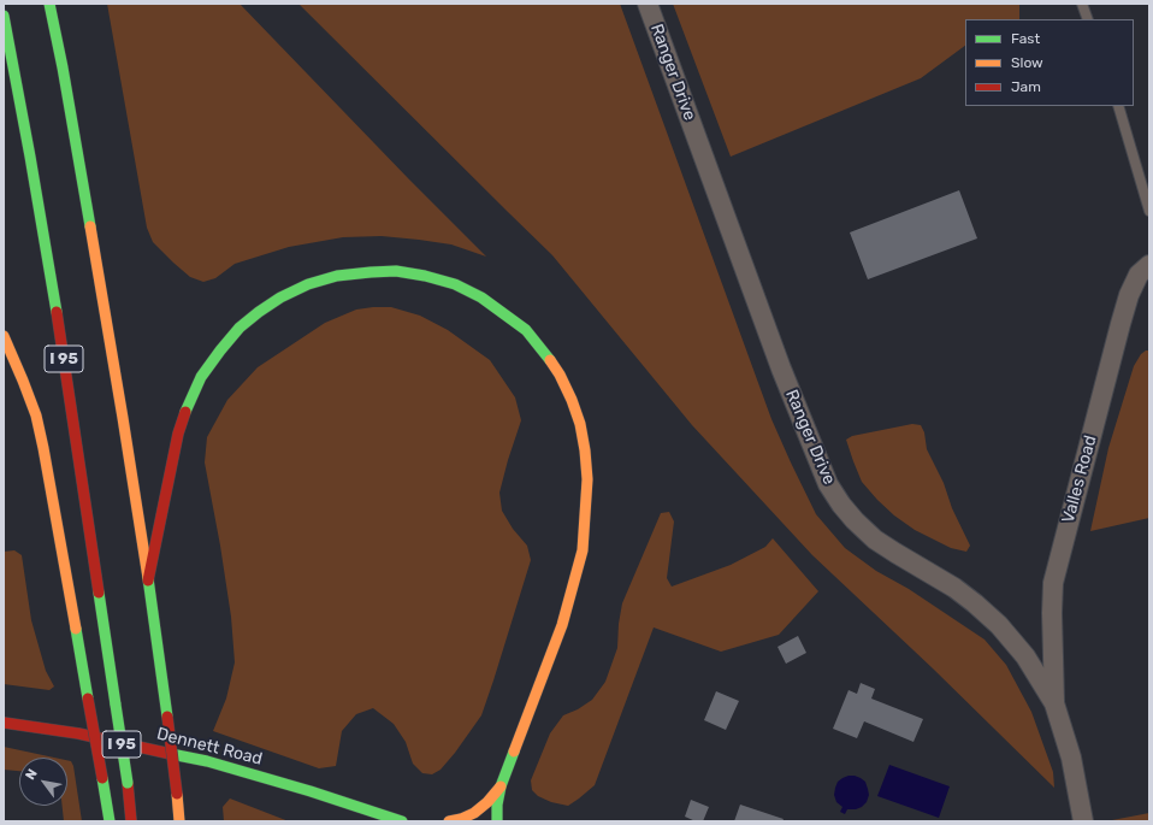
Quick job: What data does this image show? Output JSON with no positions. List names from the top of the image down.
{
  "streets": {
    "main road": ["I 95", "Dennett Road"],
    "street": ["Ranger Drive", "Valles Road"]
  },
  "crossings": [
    ["Ranger Drive", "Valles Road"]
  ],
  "legend": ["Fast", "Slow", "Jam"],
  "north": "top left"
}
